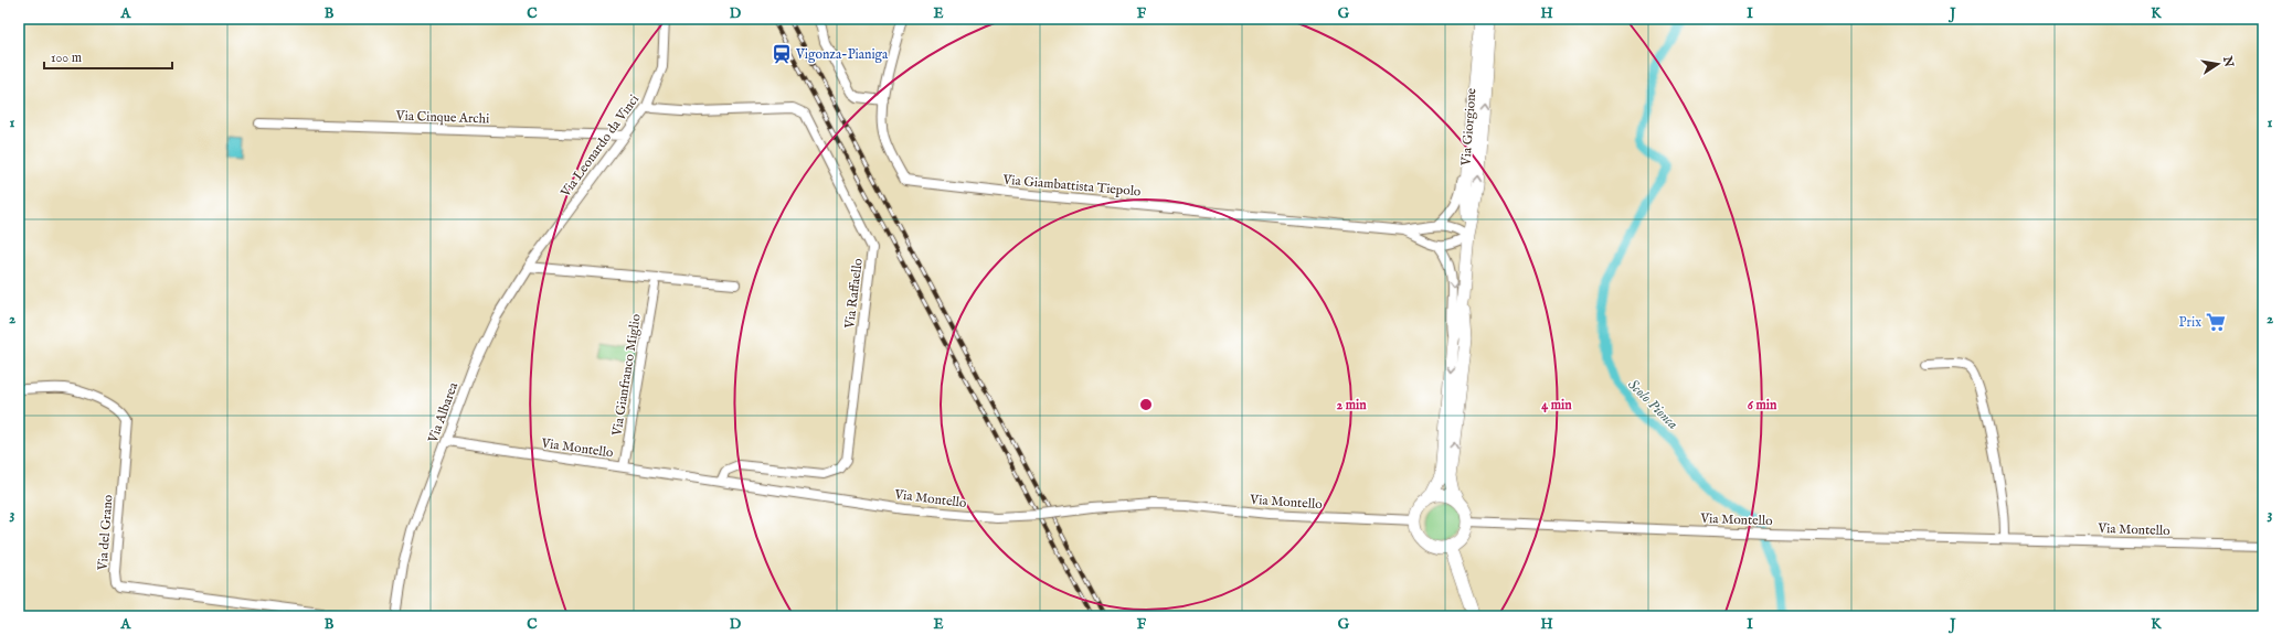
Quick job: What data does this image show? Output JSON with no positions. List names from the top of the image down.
{
  "streets": {
    "main road": ["Via Giorgione"],
    "street": [
      "Via Cinque Archi",
      "Via Leonardo da Vinci",
      "Via Giambattista Tiepolo",
      "Via Raffaello",
      "Via Gianfranco Miglio",
      "Via Albarea",
      "Via Montello",
      "Via del Grano"
    ]
  },
  "crossings": [
    ["Via Cinque Archi", "Via Leonardo da Vinci"],
    ["Via Giorgione", "Via Giambattista Tiepolo"],
    ["Via Giorgione", "Via Montello"],
    ["Via Leonardo da Vinci", "Via Raffaello"],
    ["Via Leonardo da Vinci", "Via Albarea"],
    ["Via Raffaello", "Via Montello"],
    ["Via Gianfranco Miglio", "Via Montello"],
    ["Via Albarea", "Via Montello"]
  ],
  "water": ["Scolo Pionca"],
  "places": {
    "station": ["Vigonza-Pianiga"],
    "supermarket": ["Prix"]
  },
  "scale_bar": "100 m",
  "north": "right",
  "grid": {
    "columns": [
      "A",
      "B",
      "C",
      "D",
      "E",
      "F",
      "G",
      "H",
      "I",
      "J",
      "K"
    ],
    "rows": ["1", "2", "3"]
  },
  "rings": ["2 min", "4 min", "6 min"]
}
